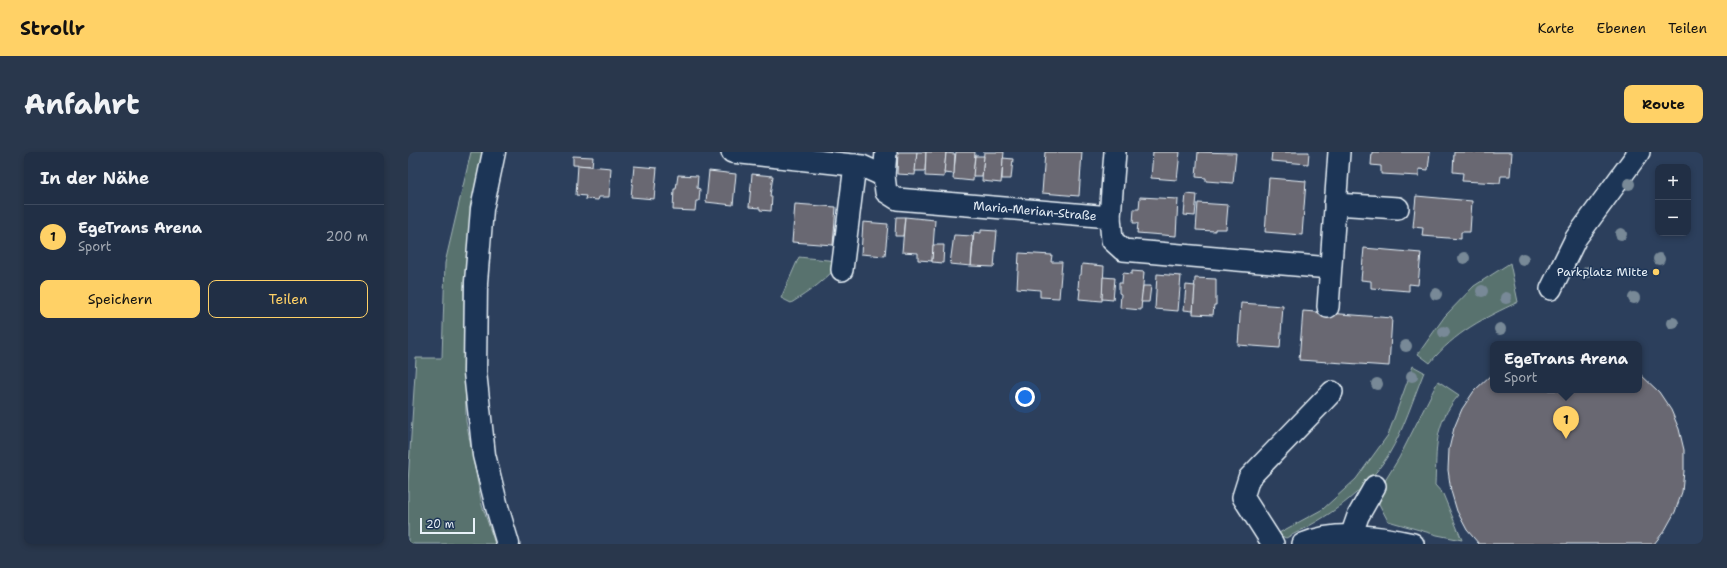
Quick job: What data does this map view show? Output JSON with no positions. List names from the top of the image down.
{
  "streets": {
    "street": ["Maria-Merian-Straße"]
  },
  "places": ["Parkplatz Mitte"],
  "scale_bar": "20 m",
  "page": {
    "header": "Strollr",
    "nav": ["Karte", "Ebenen", "Teilen"],
    "title": "Anfahrt",
    "buttons": [
      "Route",
      ["Speichern", "Teilen"]
    ],
    "heading": "In der Nähe",
    "map_buttons": ["+", "−"],
    "list": [
      {
        "mark": "1",
        "name": "EgeTrans Arena",
        "note": "Sport",
        "value": "200 m"
      }
    ],
    "popup": ["EgeTrans Arena", "Sport"],
    "pins": "1",
    "scale": "20 m"
  }
}
